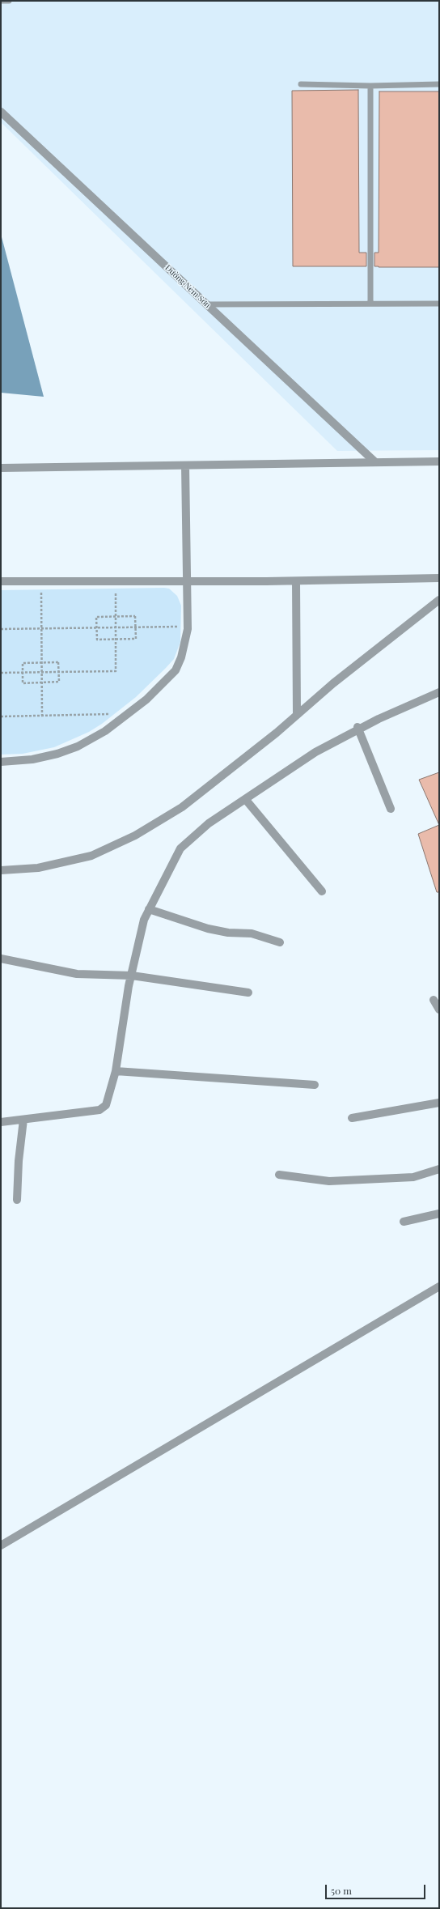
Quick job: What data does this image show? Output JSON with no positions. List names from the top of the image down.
{
  "streets": {
    "street": ["Đường Ném Sơn"]
  },
  "scale_bar": "50 m"
}
